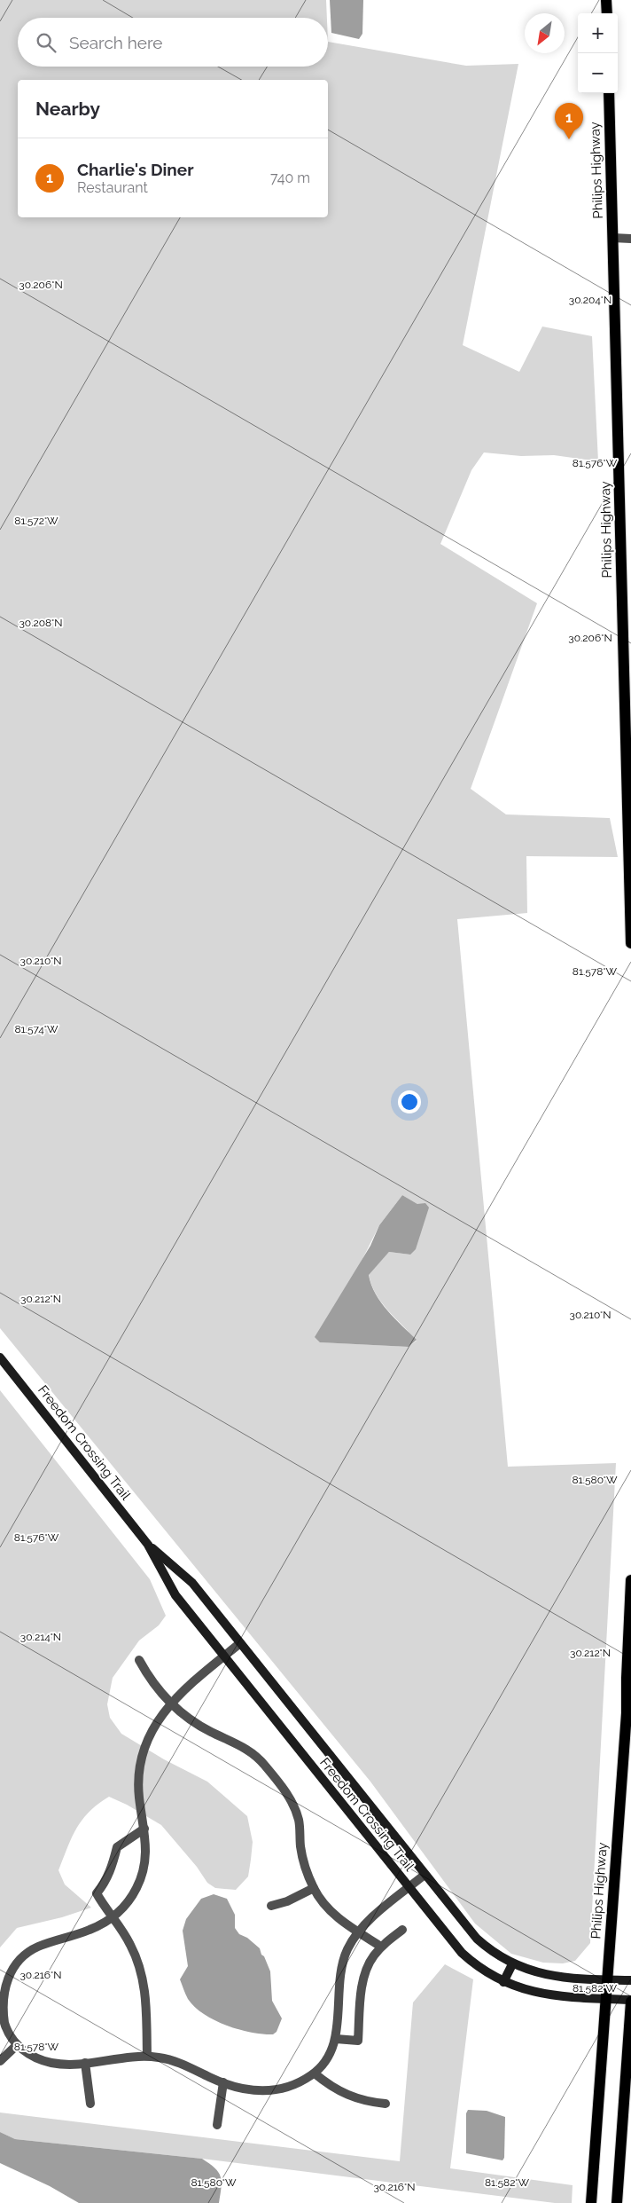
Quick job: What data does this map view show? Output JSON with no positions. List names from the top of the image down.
{
  "streets": {
    "main road": ["Philips Highway"],
    "street": ["Freedom Crossing Trail"]
  },
  "crossings": [
    ["Philips Highway", "Freedom Crossing Trail"]
  ],
  "north": "bottom left",
  "page": {
    "map_buttons": ["+", "−"],
    "search": "Search here",
    "heading": "Nearby",
    "pins": "1",
    "list": [
      {
        "mark": "1",
        "name": "Charlie's Diner",
        "note": "Restaurant",
        "value": "740 m"
      }
    ]
  },
  "coordinates": [
    "30.206°N",
    "30.204°N",
    "81.576°W",
    "81.572°W",
    "30.208°N",
    "30.210°N",
    "81.578°W",
    "81.574°W",
    "30.212°N",
    "81.580°W",
    "30.214°N",
    "30.216°N",
    "81.582°W"
  ]
}
